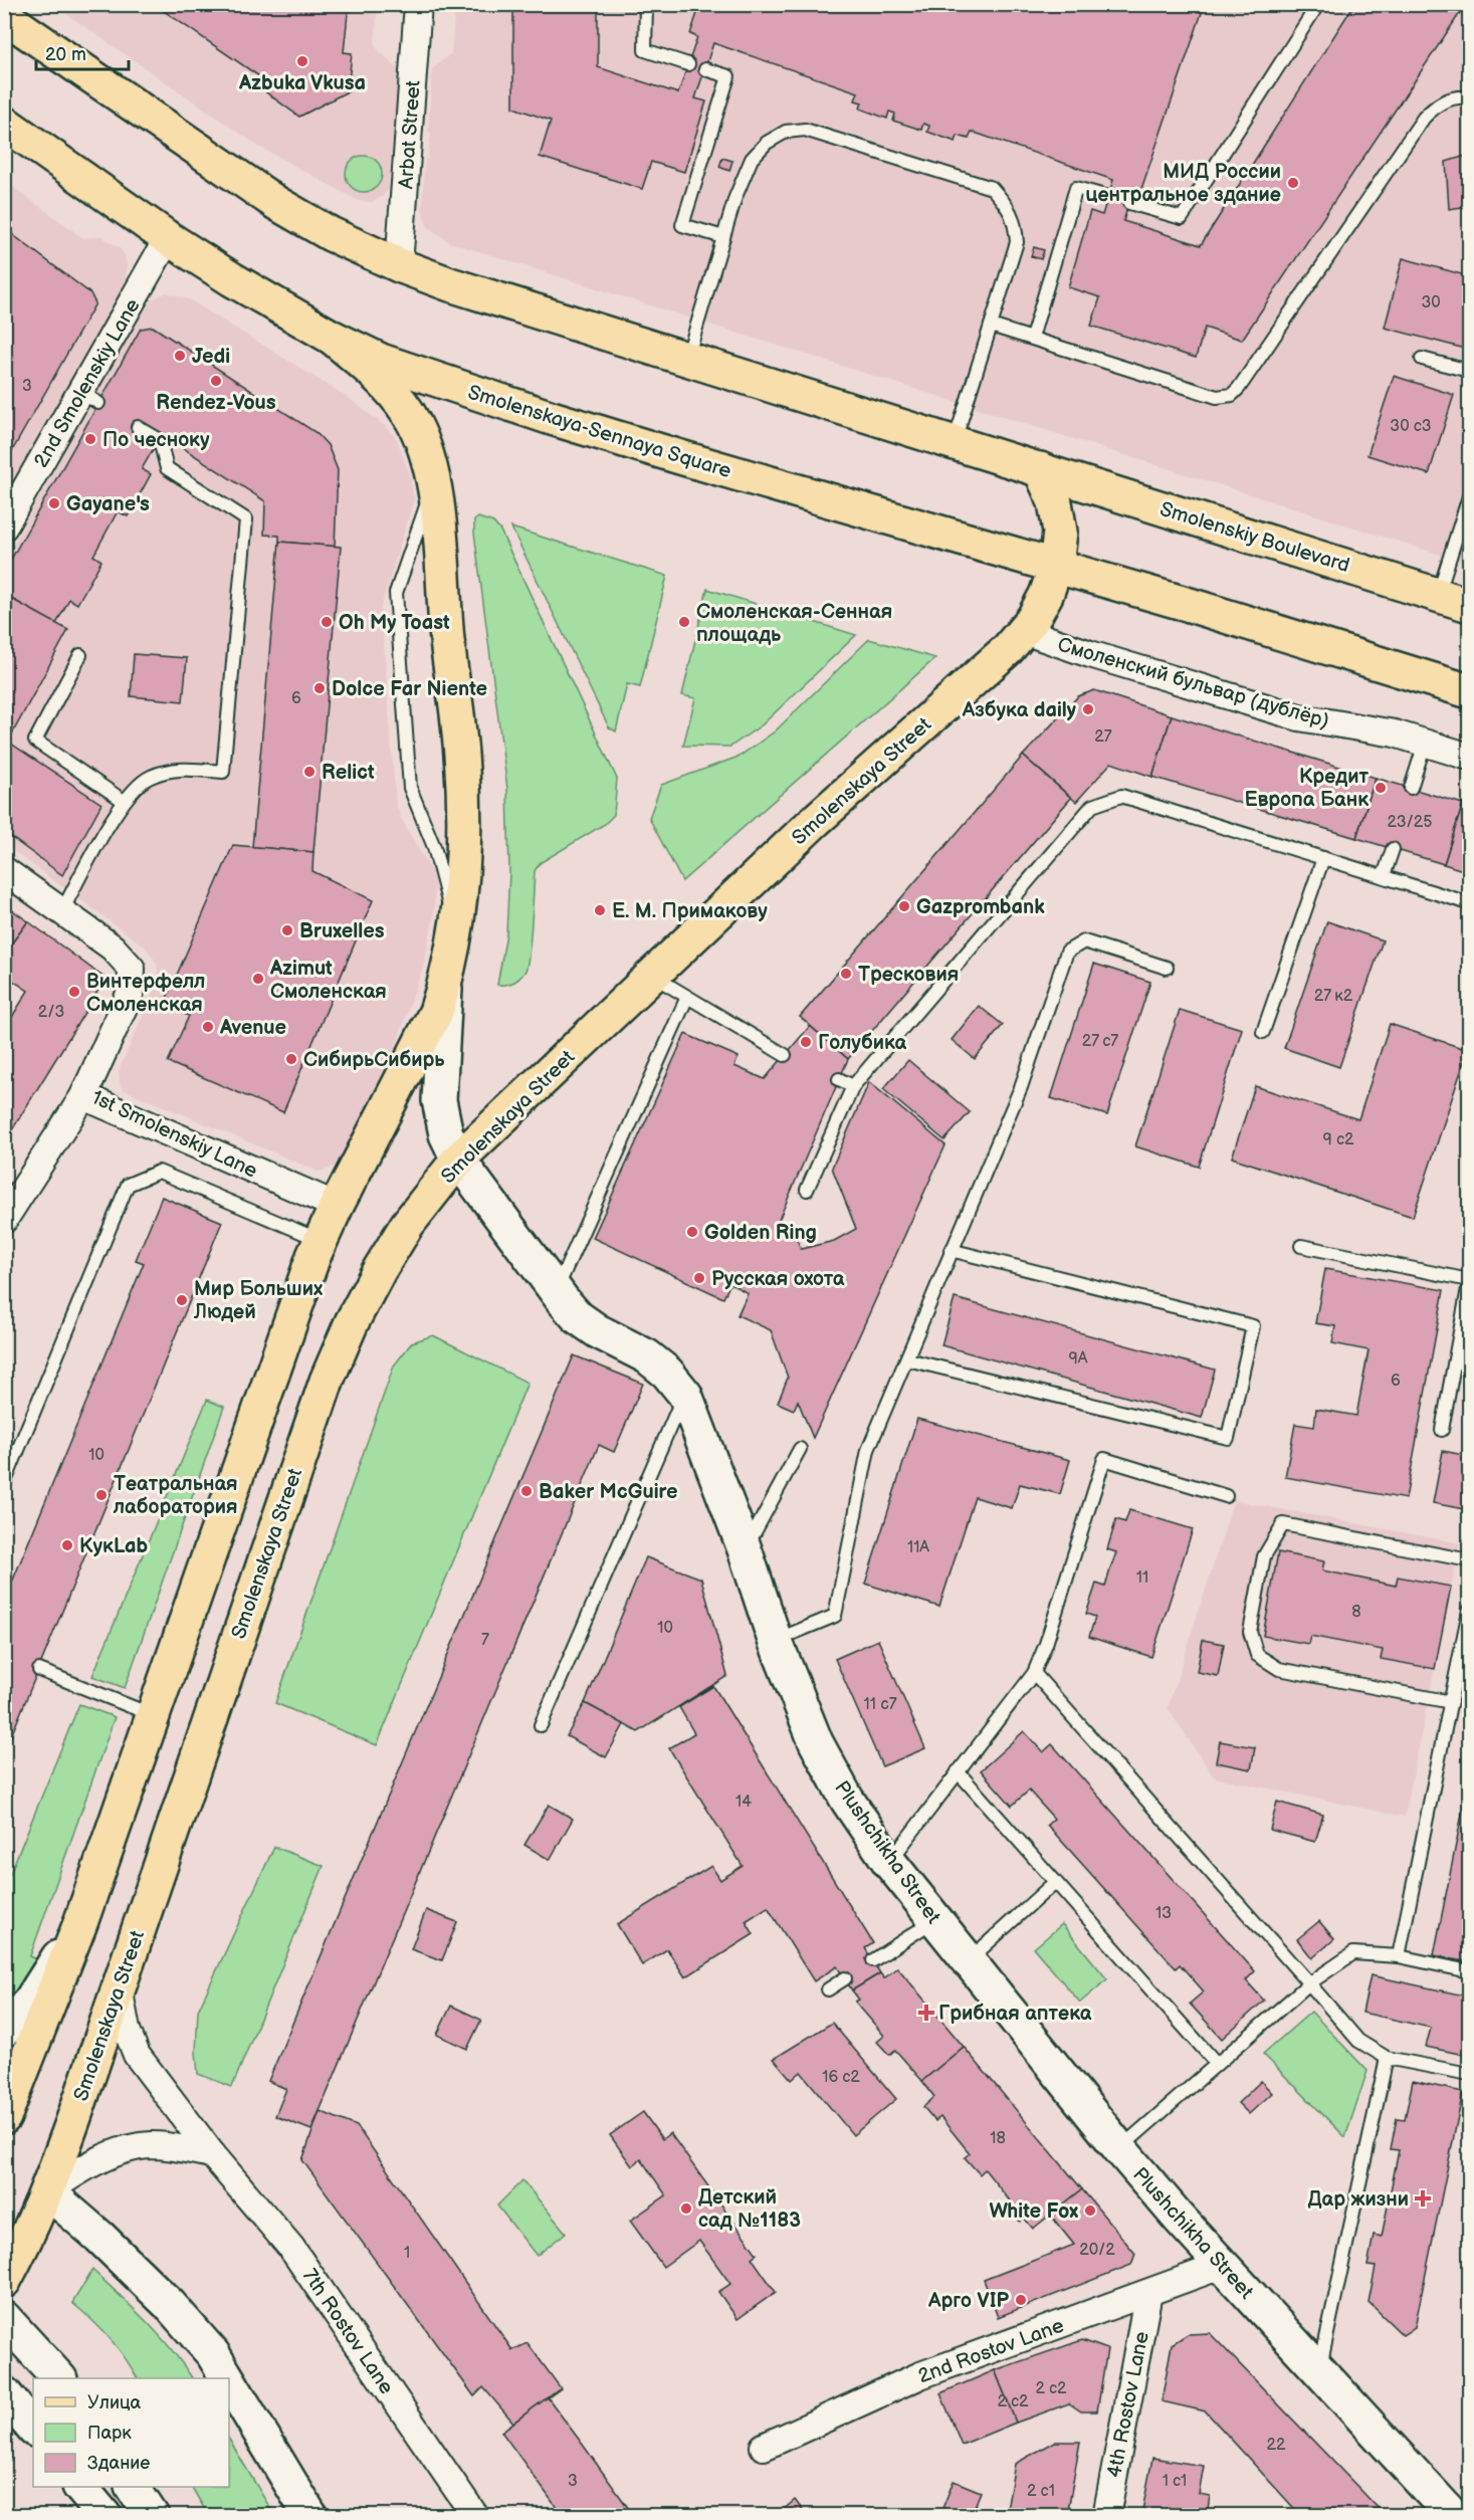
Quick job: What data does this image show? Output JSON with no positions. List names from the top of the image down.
{
  "streets": {
    "main road": ["Smolenskaya-Sennaya Square", "Smolenskiy Boulevard", "Smolenskaya Street"],
    "street": [
      "Arbat Street",
      "2nd Smolenskiy Lane",
      "Смоленский бульвар (дублёр)",
      "1st Smolenskiy Lane",
      "Plushchikha Street",
      "7th Rostov Lane",
      "2nd Rostov Lane",
      "4th Rostov Lane"
    ]
  },
  "crossings": [
    ["2nd Smolenskiy Lane", "Smolenskaya-Sennaya Square"],
    ["Smolenskaya-Sennaya Square", "Smolenskaya Street"],
    ["Smolenskiy Boulevard", "Smolenskaya Street"],
    ["Смоленский бульвар (дублёр)", "Smolenskaya Street"],
    ["Smolenskaya Street", "Plushchikha Street"],
    ["Smolenskaya Street", "7th Rostov Lane"],
    ["Plushchikha Street", "2nd Rostov Lane"],
    ["2nd Rostov Lane", "4th Rostov Lane"]
  ],
  "places": {
    "other": [
      "Azbuka Vkusa",
      "МИД России центральное здание",
      "Jedi",
      "Rendez-Vous",
      "По чесноку",
      "Gayane's",
      "Oh My Toast",
      "Смоленская-Сенная площадь",
      "Dolce Far Niente",
      "Азбука daily",
      "Relict",
      "Кредит Европа Банк",
      "Gazprombank",
      "Е. М. Примакову",
      "Bruxelles",
      "Тресковия",
      "Azimut Смоленская",
      "Винтерфелл Смоленская",
      "Avenue",
      "Голубика",
      "СибирьСибирь",
      "Golden Ring",
      "Русская охота",
      "Мир Больших Людей",
      "Baker McGuire",
      "Театральная лаборатория",
      "КукLab",
      "Детский сад №1183",
      "White Fox",
      "Арго VIP"
    ],
    "health": ["Грибная аптека", "Дар жизни"]
  },
  "house_numbers": [
    "30",
    "3",
    "30 с3",
    "6",
    "27",
    "23/25",
    "27 к2",
    "2/3",
    "27 с7",
    "9 с2",
    "9А",
    "6",
    "10",
    "11А",
    "11",
    "8",
    "10",
    "7",
    "11 c7",
    "14",
    "13",
    "16 с2",
    "18",
    "20/2",
    "1",
    "2 с2",
    "2 с2",
    "22",
    "3",
    "1 с1",
    "2 с1"
  ],
  "legend": ["Улица", "Парк", "Здание"],
  "scale_bar": "20 m"
}
